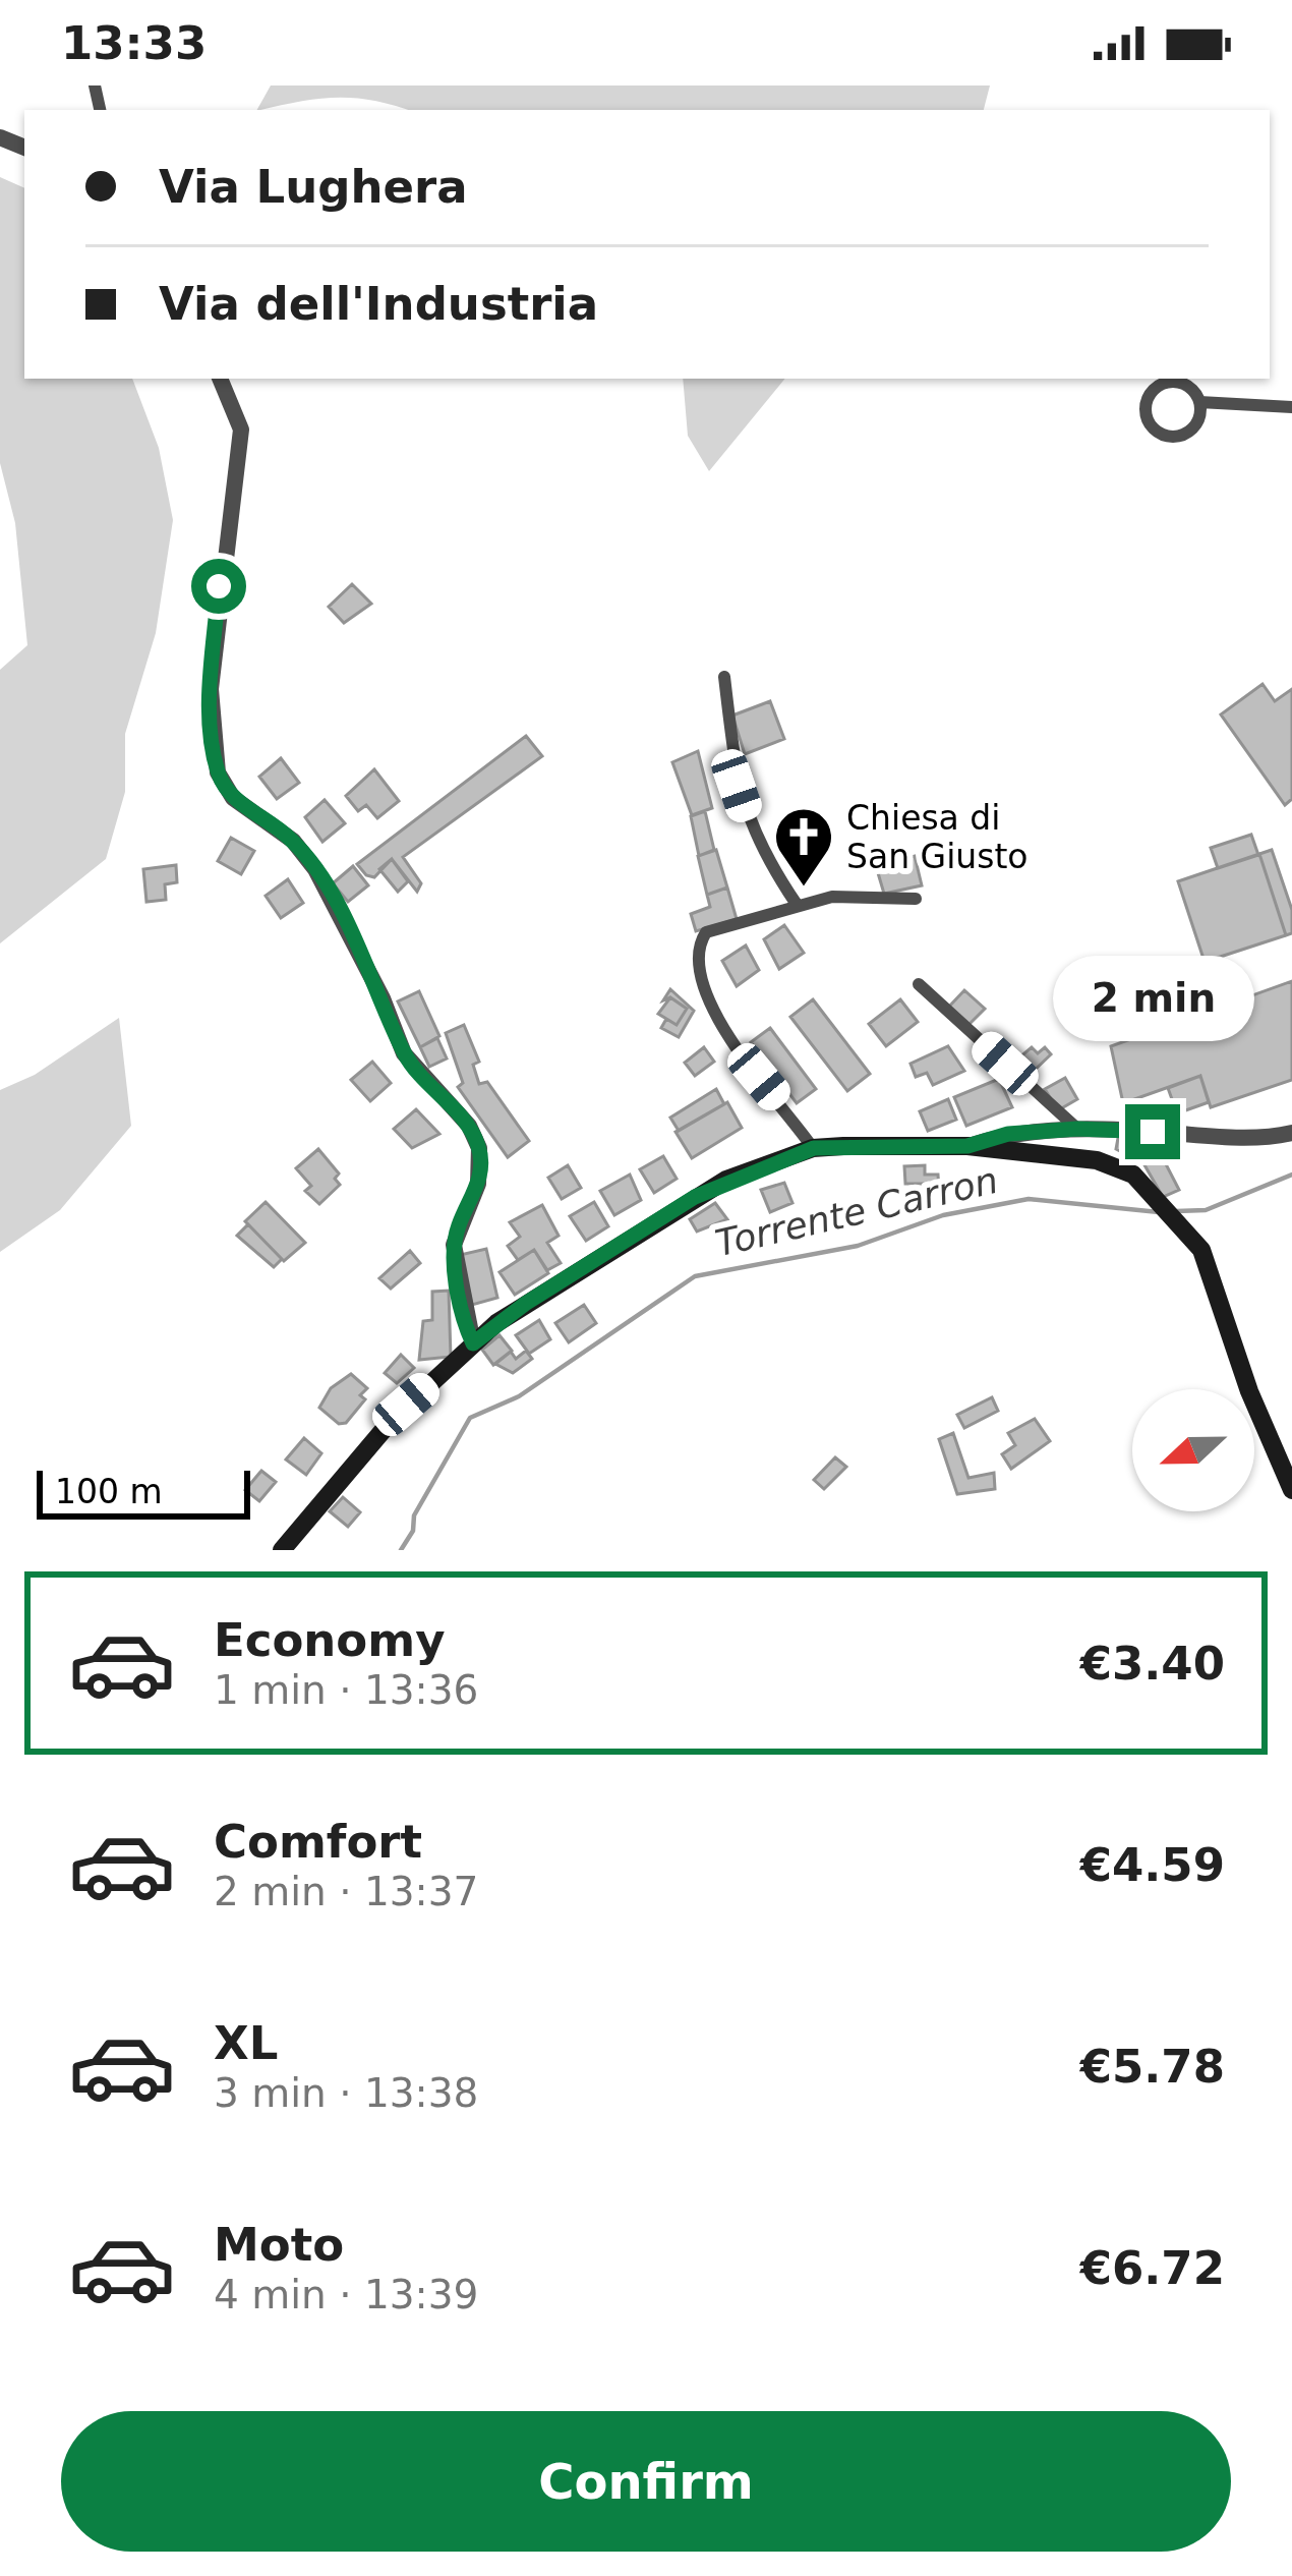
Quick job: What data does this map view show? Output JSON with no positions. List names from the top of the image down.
{
  "water": ["Torrente Carron"],
  "places": {
    "church": ["Chiesa di San Giusto"]
  },
  "scale_bar": "100 m",
  "north": "left",
  "page": {
    "status": "13:33",
    "banner": ["Via Lughera", "Via dell'Industria"],
    "bubble": "2 min",
    "scale": "100 m",
    "list": [
      {
        "name": "Economy",
        "note": "1 min · 13:36",
        "value": "€3.40"
      },
      {
        "name": "Comfort",
        "note": "2 min · 13:37",
        "value": "€4.59"
      },
      {
        "name": "XL",
        "note": "3 min · 13:38",
        "value": "€5.78"
      },
      {
        "name": "Moto",
        "note": "4 min · 13:39",
        "value": "€6.72"
      }
    ],
    "buttons": "Confirm"
  }
}
